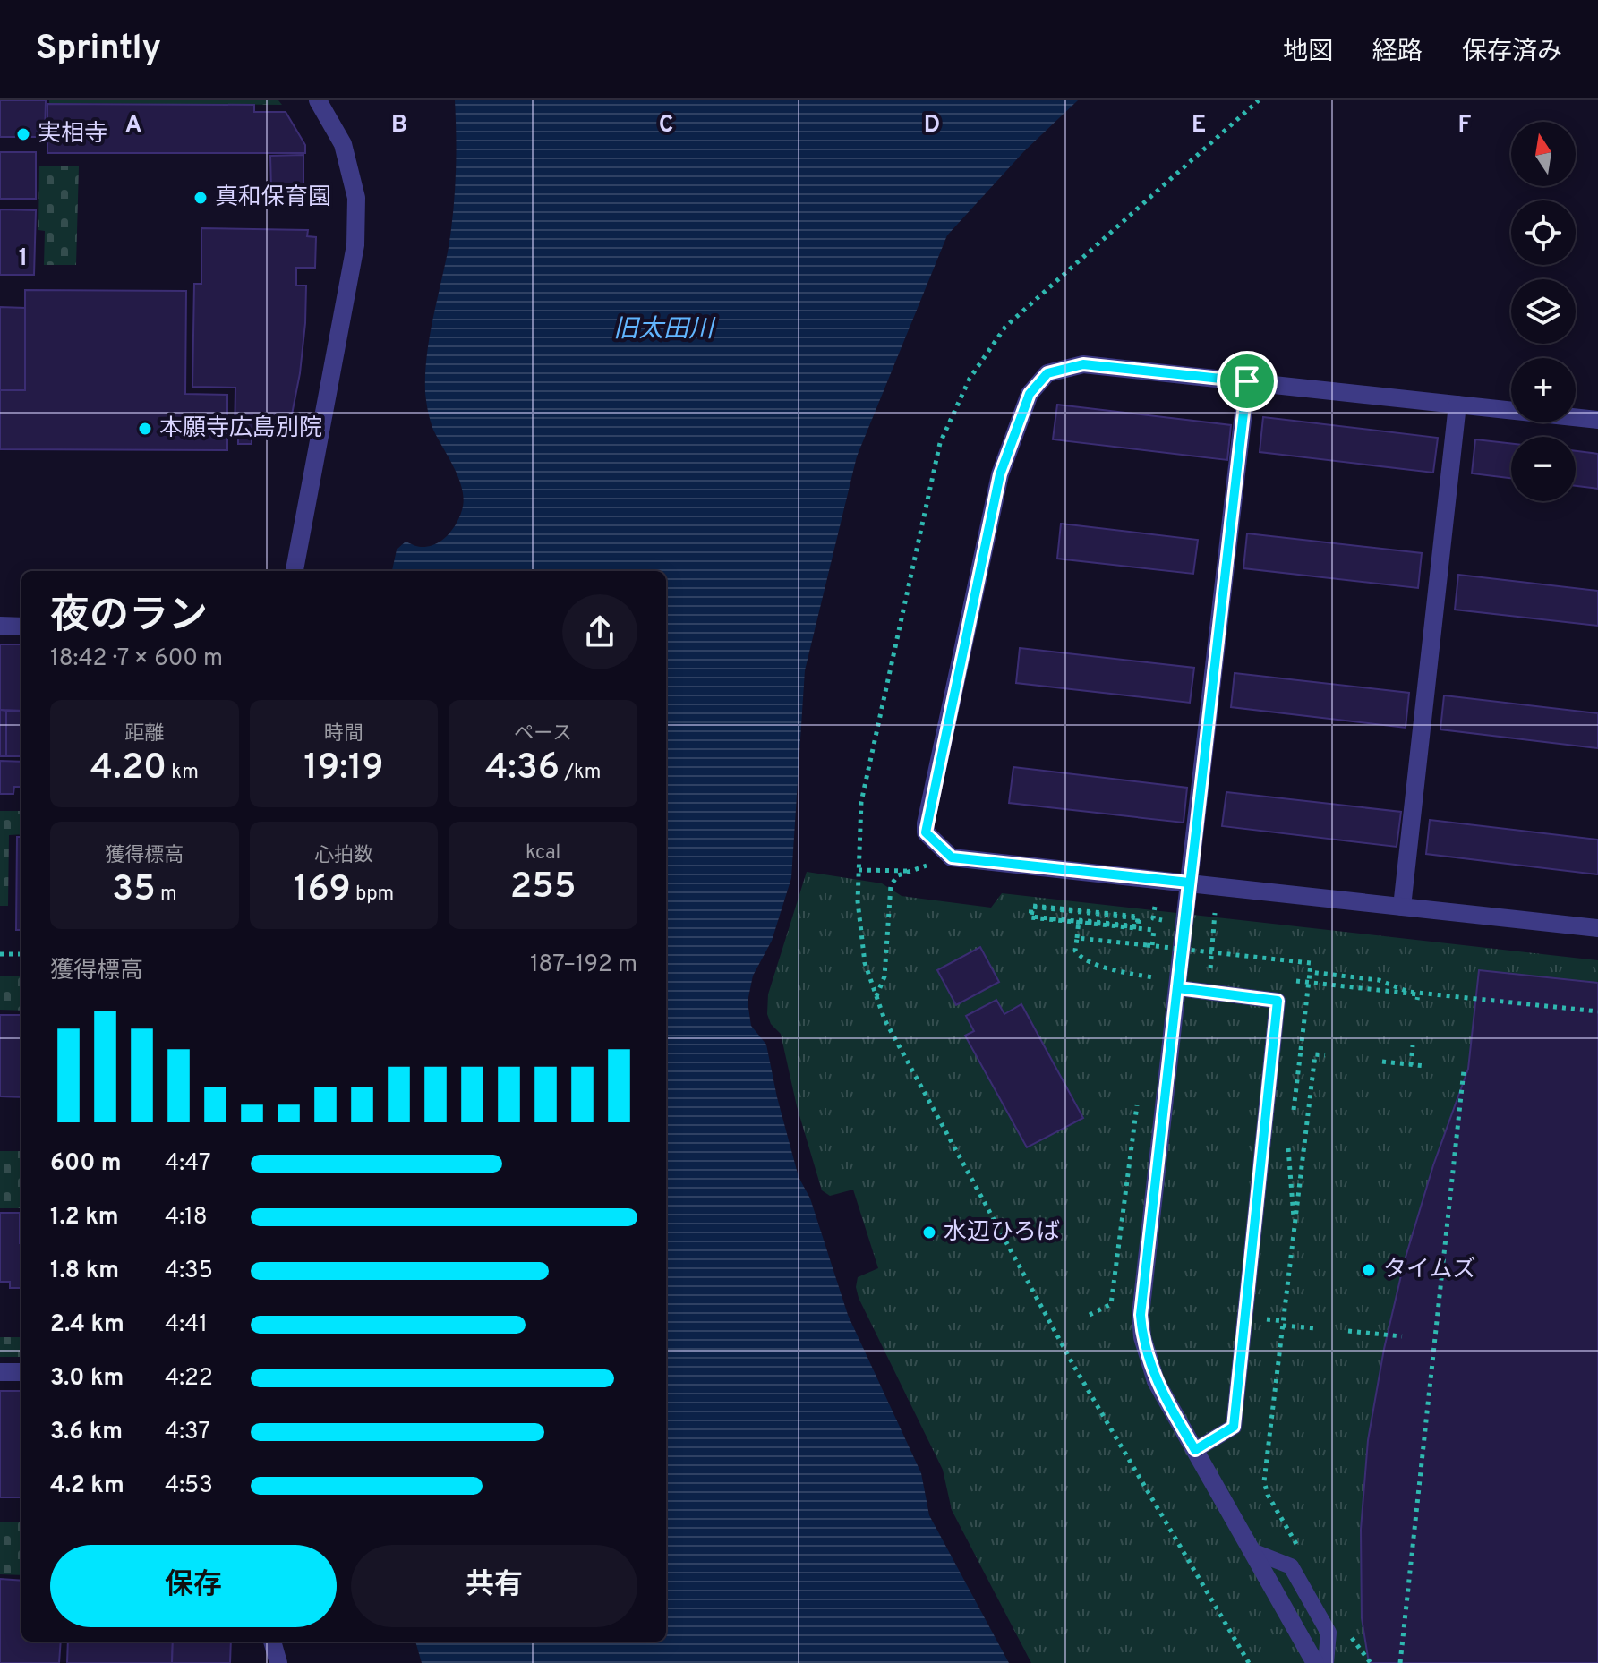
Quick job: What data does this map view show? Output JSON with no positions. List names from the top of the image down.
{
  "water": ["旧太田川"],
  "places": [
    "実相寺",
    "真和保育園",
    "本願寺広島別院",
    "水辺ひろば",
    "タイムズ"
  ],
  "north": "top",
  "page": {
    "header": "Sprintly",
    "nav": ["地図", "経路", "保存済み"],
    "map_buttons": ["+", "−"],
    "heading": ["夜のラン", "18:42 · 7 × 600 m"],
    "stats": [
      ["距離", "4.20 km"],
      ["時間", "19:19"],
      ["ペース", "4:36 /km"],
      ["獲得標高", "35 m"],
      ["心拍数", "169 bpm"],
      ["kcal", "255"]
    ],
    "chart": ["獲得標高", "187–192 m"],
    "list": [
      {
        "name": "600 m",
        "note": "4:47"
      },
      {
        "name": "1.2 km",
        "note": "4:18"
      },
      {
        "name": "1.8 km",
        "note": "4:35"
      },
      {
        "name": "2.4 km",
        "note": "4:41"
      },
      {
        "name": "3.0 km",
        "note": "4:22"
      },
      {
        "name": "3.6 km",
        "note": "4:37"
      },
      {
        "name": "4.2 km",
        "note": "4:53"
      }
    ],
    "buttons": ["保存", "共有"]
  },
  "grid": {
    "columns": [
      "A",
      "B",
      "C",
      "D",
      "E",
      "F"
    ],
    "rows": ["1"]
  }
}
